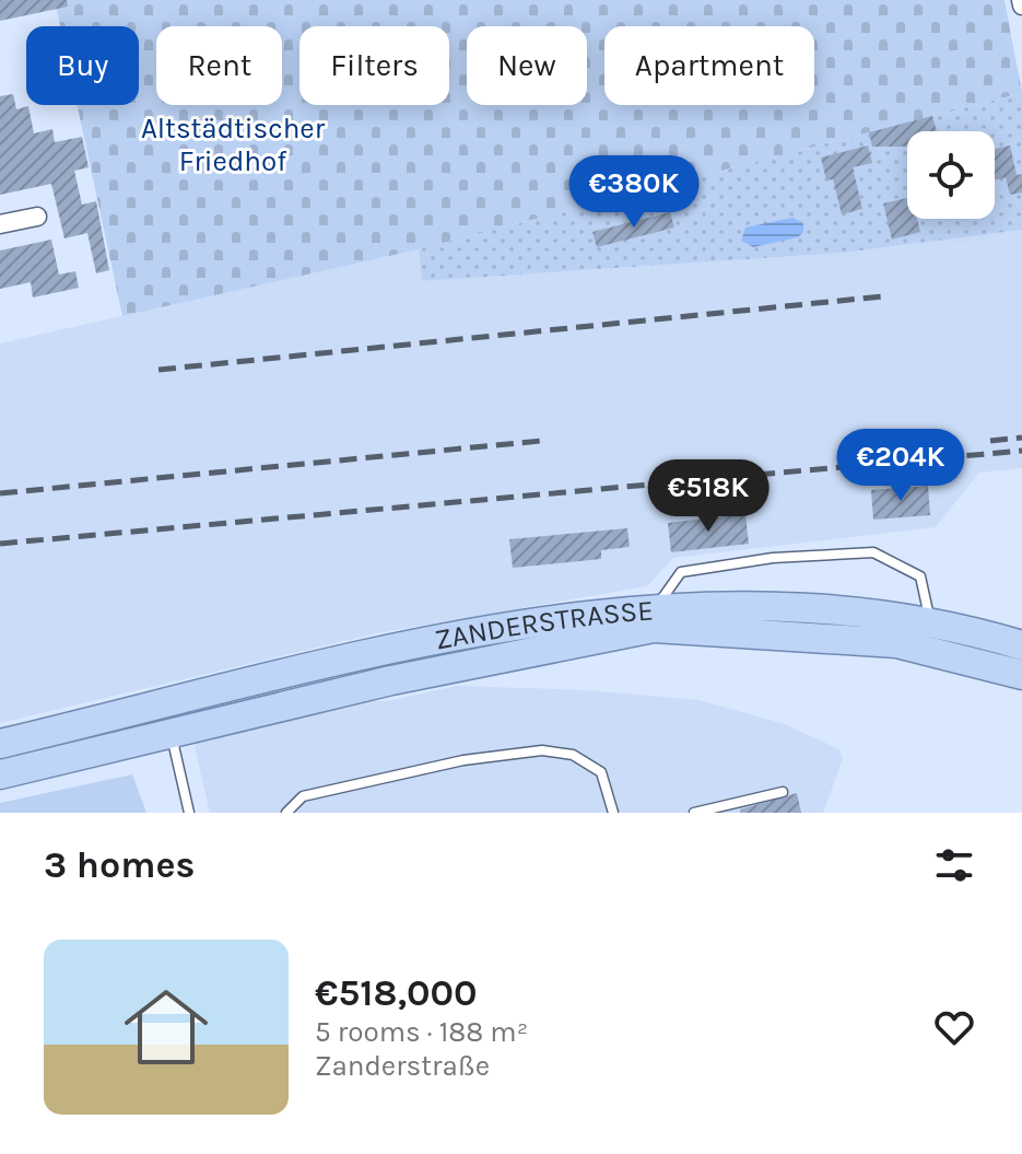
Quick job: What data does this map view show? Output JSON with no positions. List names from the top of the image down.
{
  "streets": {
    "main road": ["ZANDERSTRASSE"]
  },
  "parks": ["Altstädtischer Friedhof"],
  "page": {
    "chip": [
      "Buy",
      "Rent",
      "Filters",
      "New",
      "Apartment"
    ],
    "price": ["€380K", "€204K", "€518K"],
    "heading": "3 homes",
    "list": [
      {
        "name": "€518,000",
        "note": "5 rooms · 188 m² · Zanderstraße"
      }
    ]
  }
}
